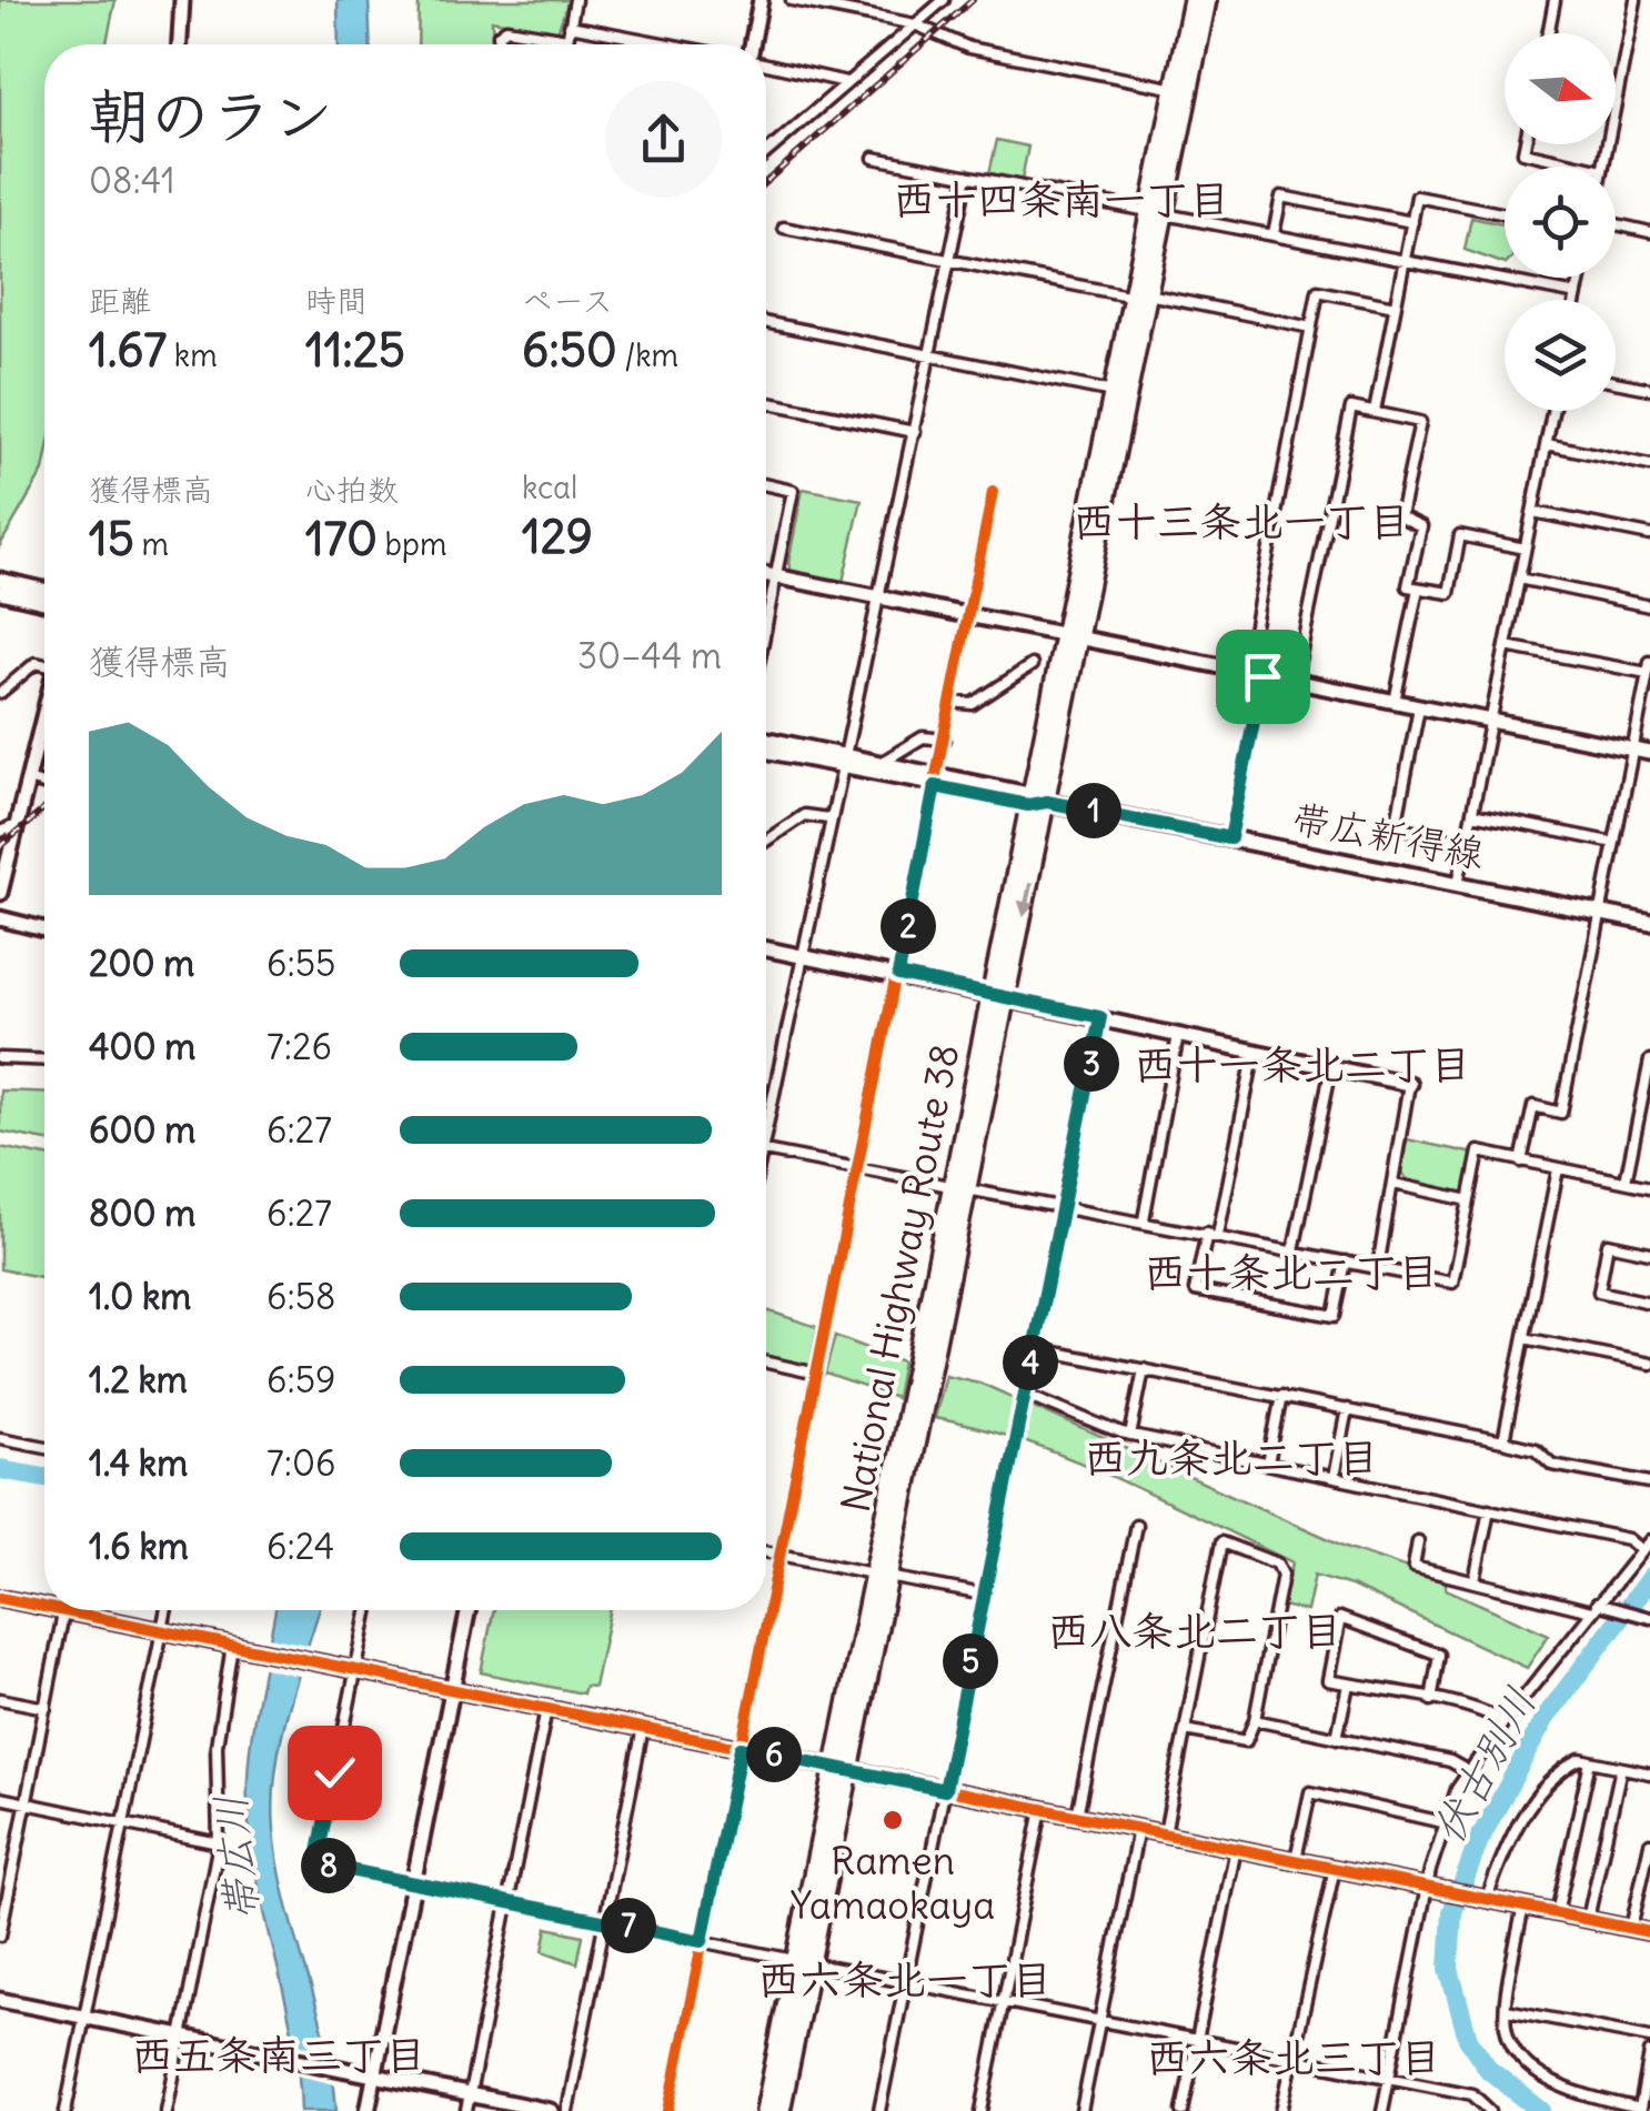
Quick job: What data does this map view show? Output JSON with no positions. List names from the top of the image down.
{
  "streets": {
    "highway": ["National Highway Route 38"],
    "main road": ["帯広新得線"]
  },
  "crossings": [
    ["帯広新得線", "National Highway Route 38"]
  ],
  "districts": [
    "西十四条南一丁目",
    "西十三条北一丁目",
    "西十一条北二丁目",
    "西十条北二丁目",
    "西九条北二丁目",
    "西八条北二丁目",
    "西六条北一丁目",
    "西五条南三丁目",
    "西六条北三丁目"
  ],
  "water": ["伏古別川", "帯広川"],
  "places": ["Ramen Yamaokaya"],
  "north": "right",
  "page": {
    "heading": ["朝のラン", "08:41"],
    "stats": [
      ["距離", "1.67 km"],
      ["時間", "11:25"],
      ["ペース", "6:50 /km"],
      ["獲得標高", "15 m"],
      ["心拍数", "170 bpm"],
      ["kcal", "129"]
    ],
    "chart": ["獲得標高", "30–44 m"],
    "pins": [
      "1",
      "2",
      "3",
      "4",
      "5",
      "6",
      "8",
      "7"
    ],
    "list": [
      {
        "name": "200 m",
        "note": "6:55"
      },
      {
        "name": "400 m",
        "note": "7:26"
      },
      {
        "name": "600 m",
        "note": "6:27"
      },
      {
        "name": "800 m",
        "note": "6:27"
      },
      {
        "name": "1.0 km",
        "note": "6:58"
      },
      {
        "name": "1.2 km",
        "note": "6:59"
      },
      {
        "name": "1.4 km",
        "note": "7:06"
      },
      {
        "name": "1.6 km",
        "note": "6:24"
      }
    ]
  }
}
